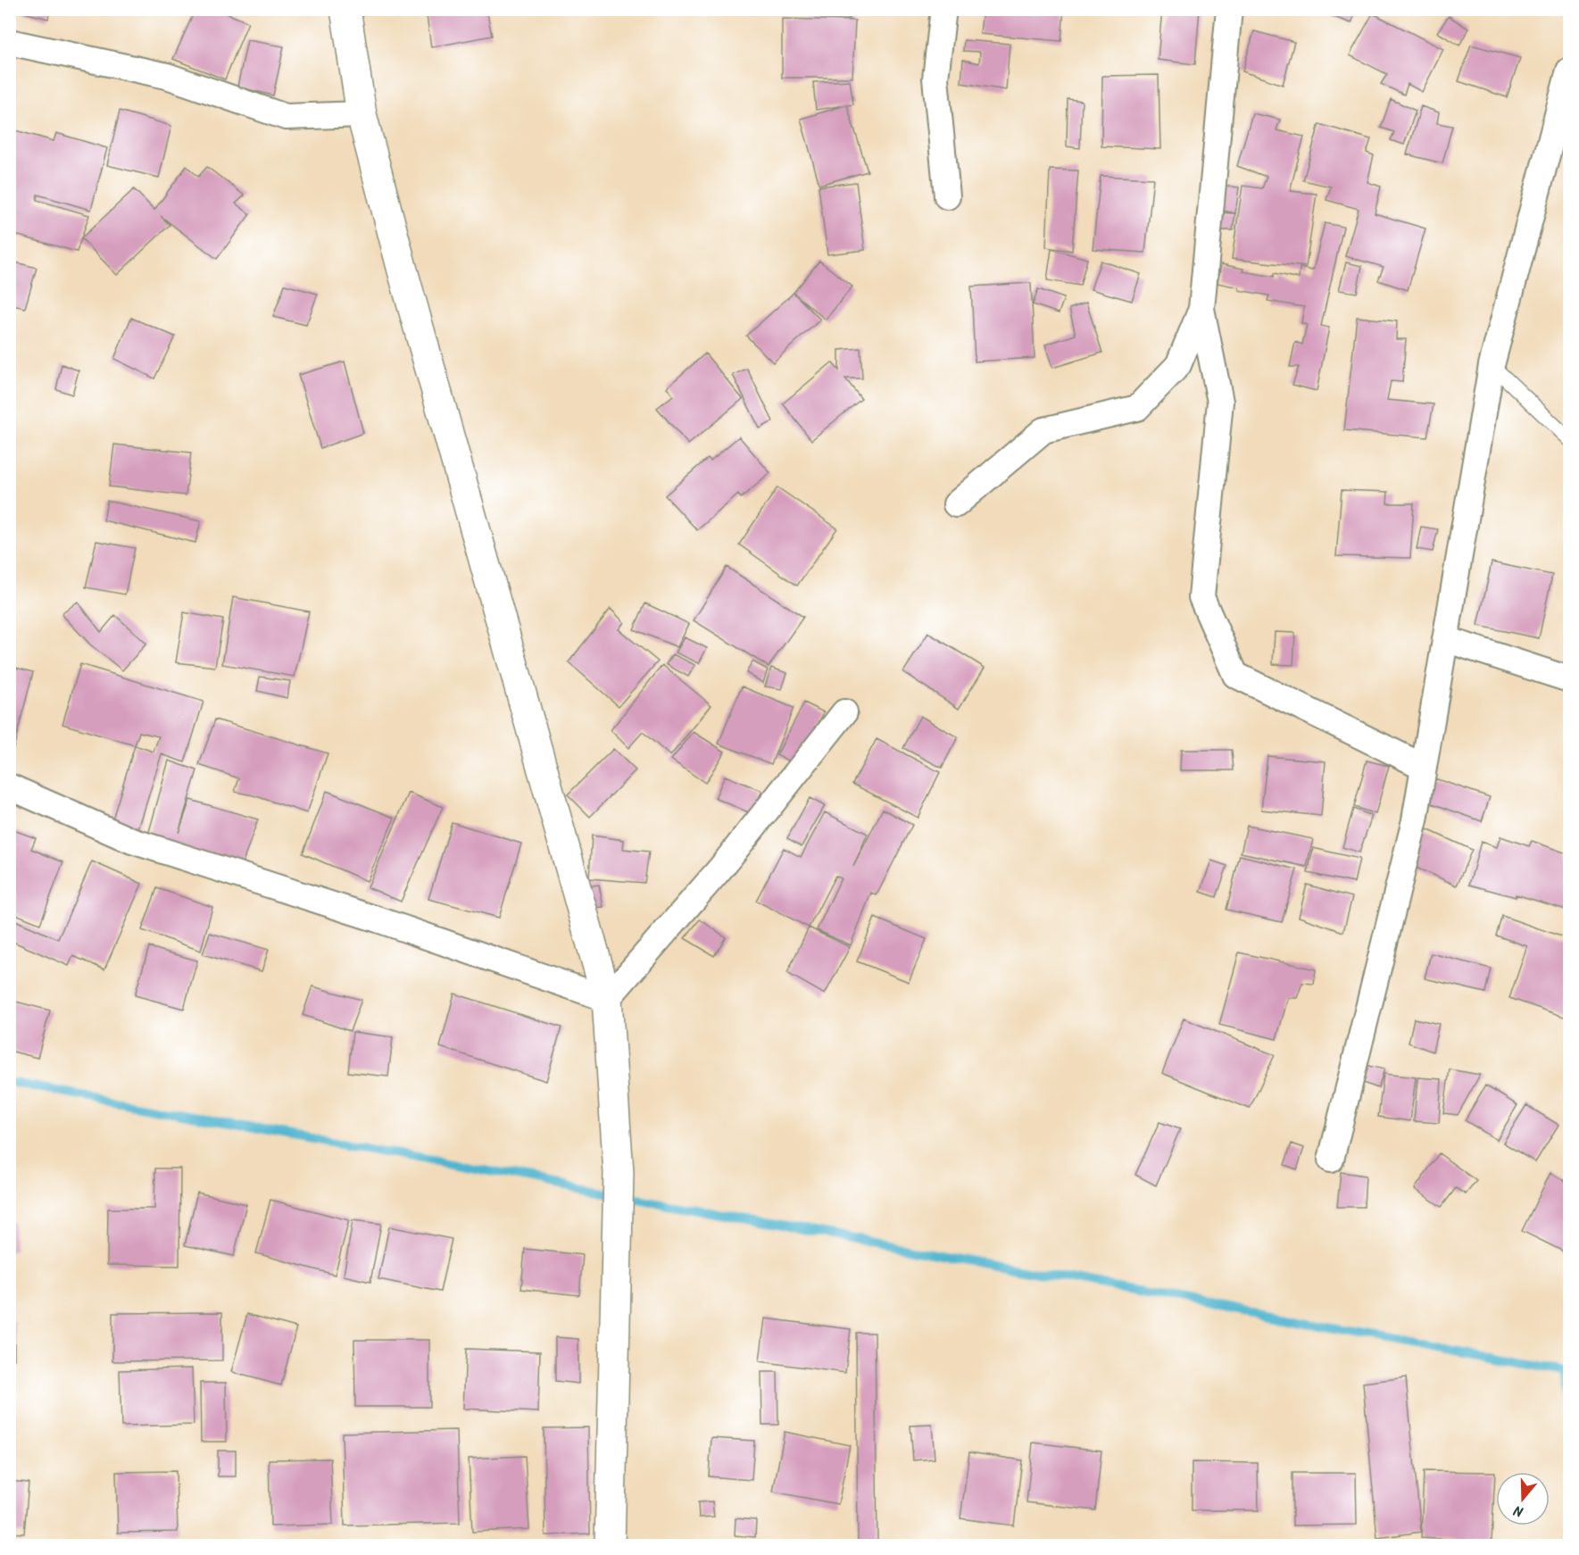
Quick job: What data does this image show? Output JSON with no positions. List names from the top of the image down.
{
  "north": "bottom"
}
